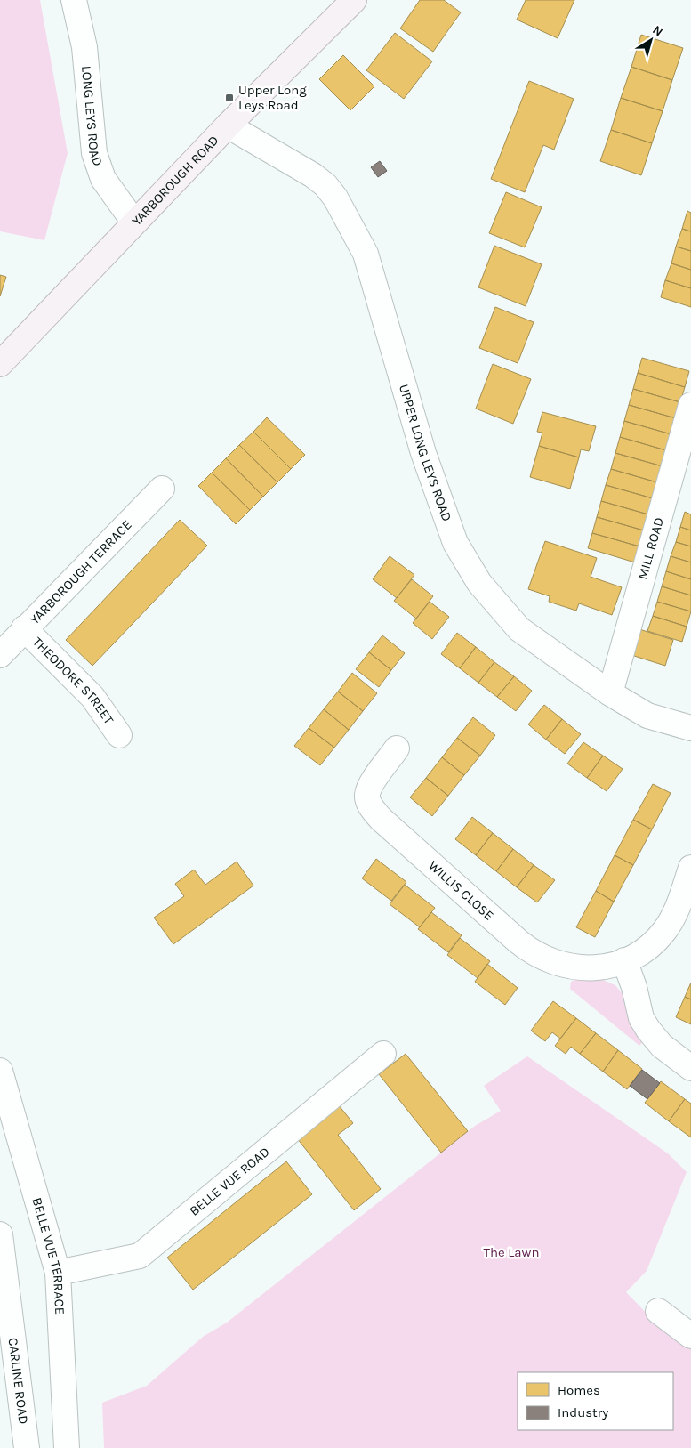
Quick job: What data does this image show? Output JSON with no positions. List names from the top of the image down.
{
  "streets": {
    "main road": ["YARBOROUGH ROAD"],
    "street": [
      "LONG LEYS ROAD",
      "UPPER LONG LEYS ROAD",
      "MILL ROAD",
      "YARBOROUGH TERRACE",
      "THEODORE STREET",
      "WILLIS CLOSE",
      "BELLE VUE ROAD",
      "BELLE VUE TERRACE",
      "CARLINE ROAD"
    ]
  },
  "crossings": [
    ["LONG LEYS ROAD", "YARBOROUGH ROAD"],
    ["YARBOROUGH ROAD", "UPPER LONG LEYS ROAD"],
    ["UPPER LONG LEYS ROAD", "MILL ROAD"],
    ["YARBOROUGH TERRACE", "THEODORE STREET"],
    ["BELLE VUE ROAD", "BELLE VUE TERRACE"]
  ],
  "parks": ["The Lawn"],
  "places": {
    "transit": ["Upper Long Leys Road"]
  },
  "legend": ["Homes", "Industry"],
  "north": "top right"
}
